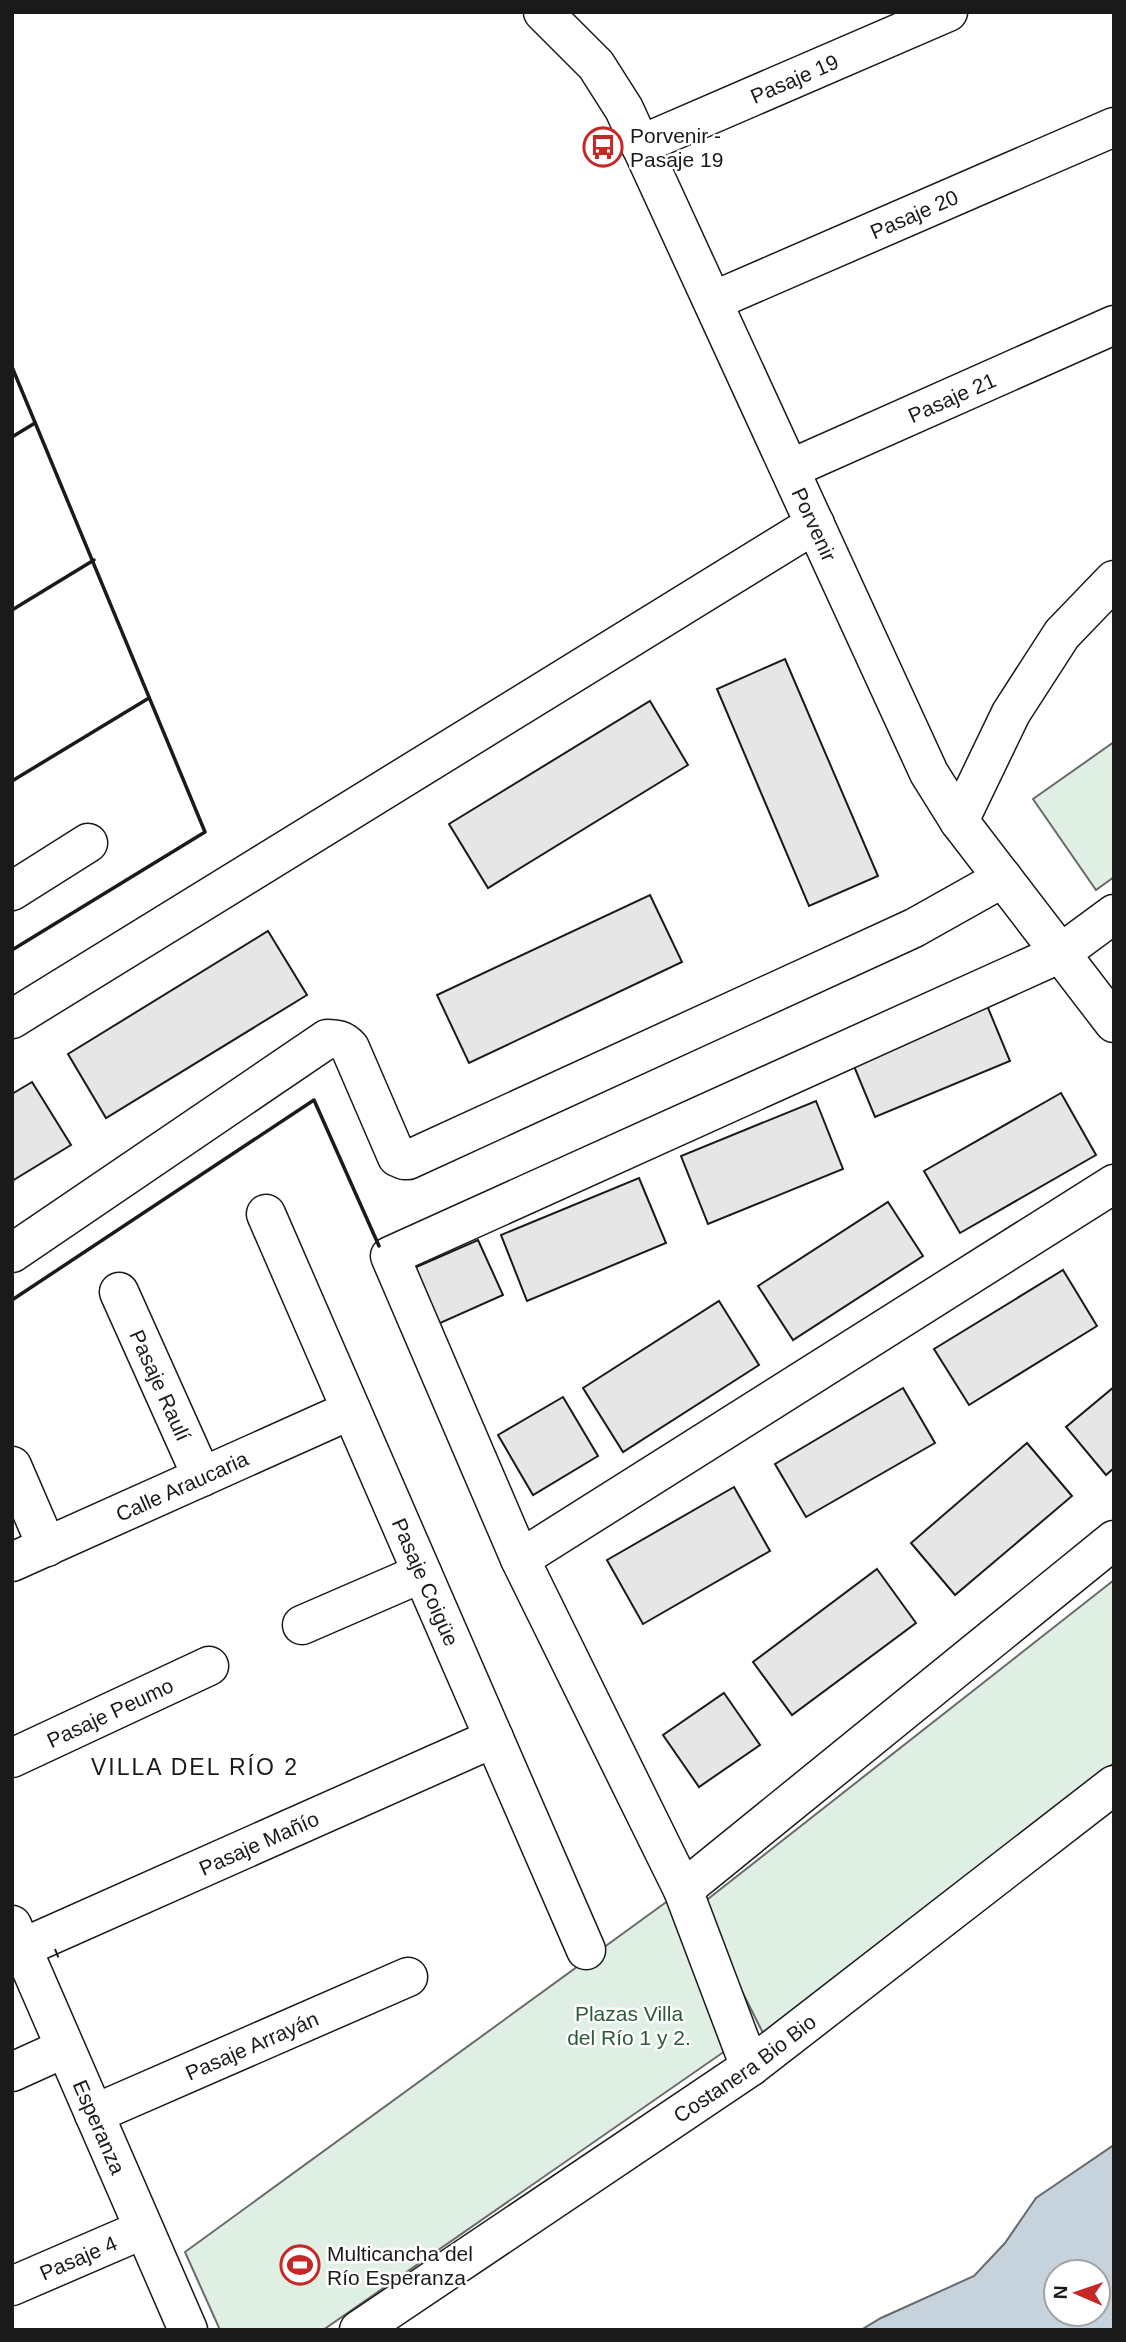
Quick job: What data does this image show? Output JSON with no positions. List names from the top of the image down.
{
  "streets": {
    "street": [
      "Pasaje 19",
      "Pasaje 20",
      "Pasaje 21",
      "Porvenir",
      "Pasaje Raulí",
      "Calle Araucaria",
      "Pasaje Coigüe",
      "Pasaje Peumo",
      "Pasaje Mañío",
      "Pasaje Arrayán",
      "Costanera Bio Bio",
      "Esperanza",
      "Pasaje 4"
    ]
  },
  "crossings": [
    ["Pasaje 19", "Porvenir"],
    ["Pasaje 20", "Porvenir"],
    ["Pasaje 21", "Porvenir"],
    ["Pasaje Raulí", "Calle Araucaria"],
    ["Calle Araucaria", "Pasaje Coigüe"],
    ["Pasaje Coigüe", "Pasaje Mañío"],
    ["Pasaje Mañío", "Esperanza"],
    ["Pasaje Arrayán", "Esperanza"],
    ["Esperanza", "Pasaje 4"]
  ],
  "districts": ["VILLA DEL RÍO 2"],
  "parks": ["Plazas Villa del Río 1 y 2."],
  "places": {
    "bus stop": ["Porvenir - Pasaje 19"],
    "sports": ["Multicancha del Río Esperanza"]
  },
  "north": "left"
}
